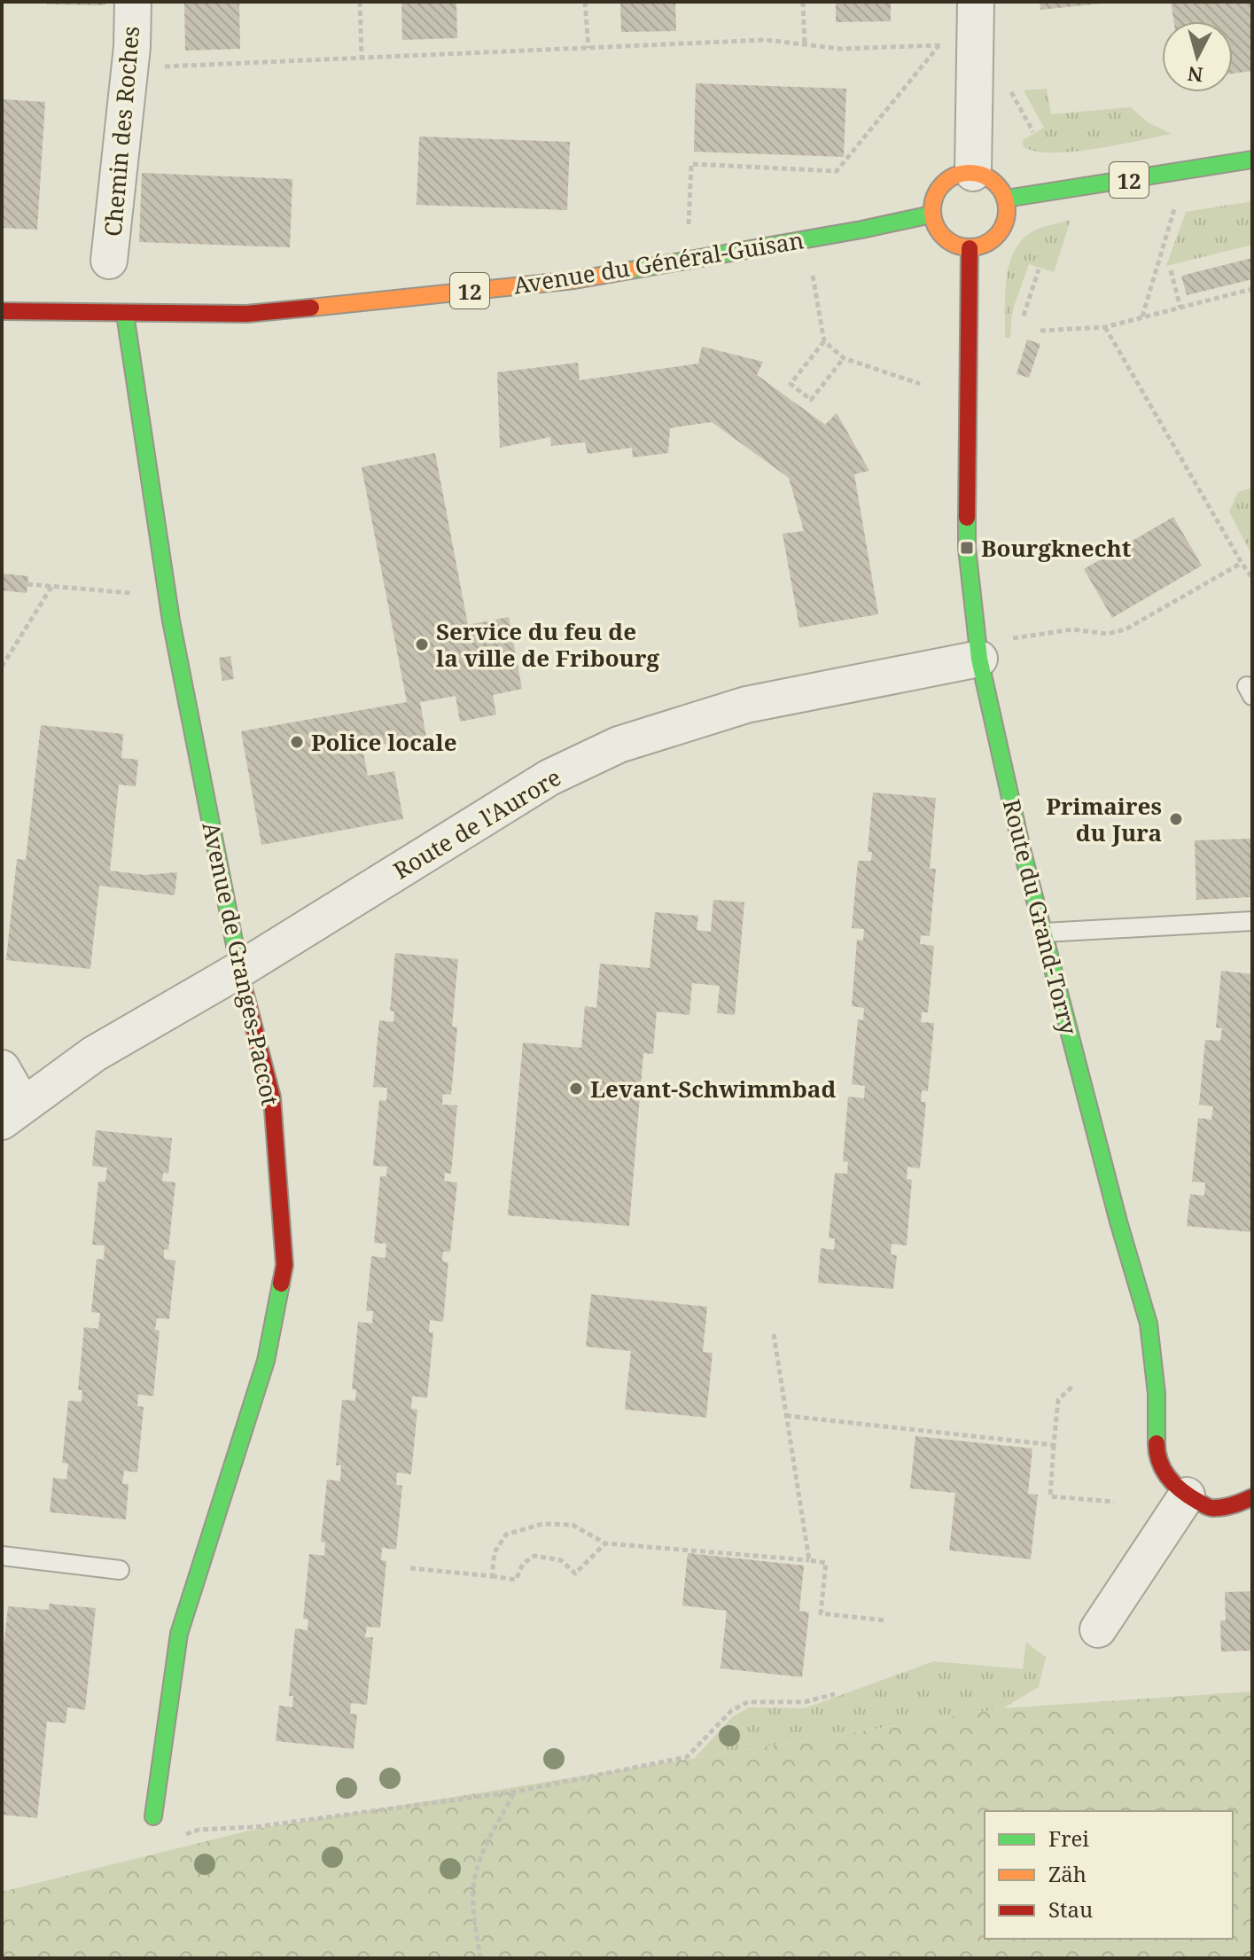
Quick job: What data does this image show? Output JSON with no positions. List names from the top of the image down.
{
  "streets": {
    "street": [
      "Chemin des Roches",
      "12",
      "Avenue du Général-Guisan",
      "Route de l'Aurore",
      "Route du Grand-Torry",
      "Avenue de Granges-Paccot"
    ]
  },
  "crossings": [
    ["12", "Avenue du Général-Guisan"],
    ["12", "Route du Grand-Torry"],
    ["Avenue du Général-Guisan", "Route du Grand-Torry"],
    ["Avenue du Général-Guisan", "Avenue de Granges-Paccot"],
    ["Route de l'Aurore", "Route du Grand-Torry"],
    ["Route de l'Aurore", "Avenue de Granges-Paccot"]
  ],
  "places": {
    "transit": ["Bourgknecht"],
    "other": [
      "Service du feu de la ville de Fribourg",
      "Police locale",
      "Primaires du Jura",
      "Levant-Schwimmbad"
    ]
  },
  "legend": ["Frei", "Zäh", "Stau"],
  "north": "bottom"
}
